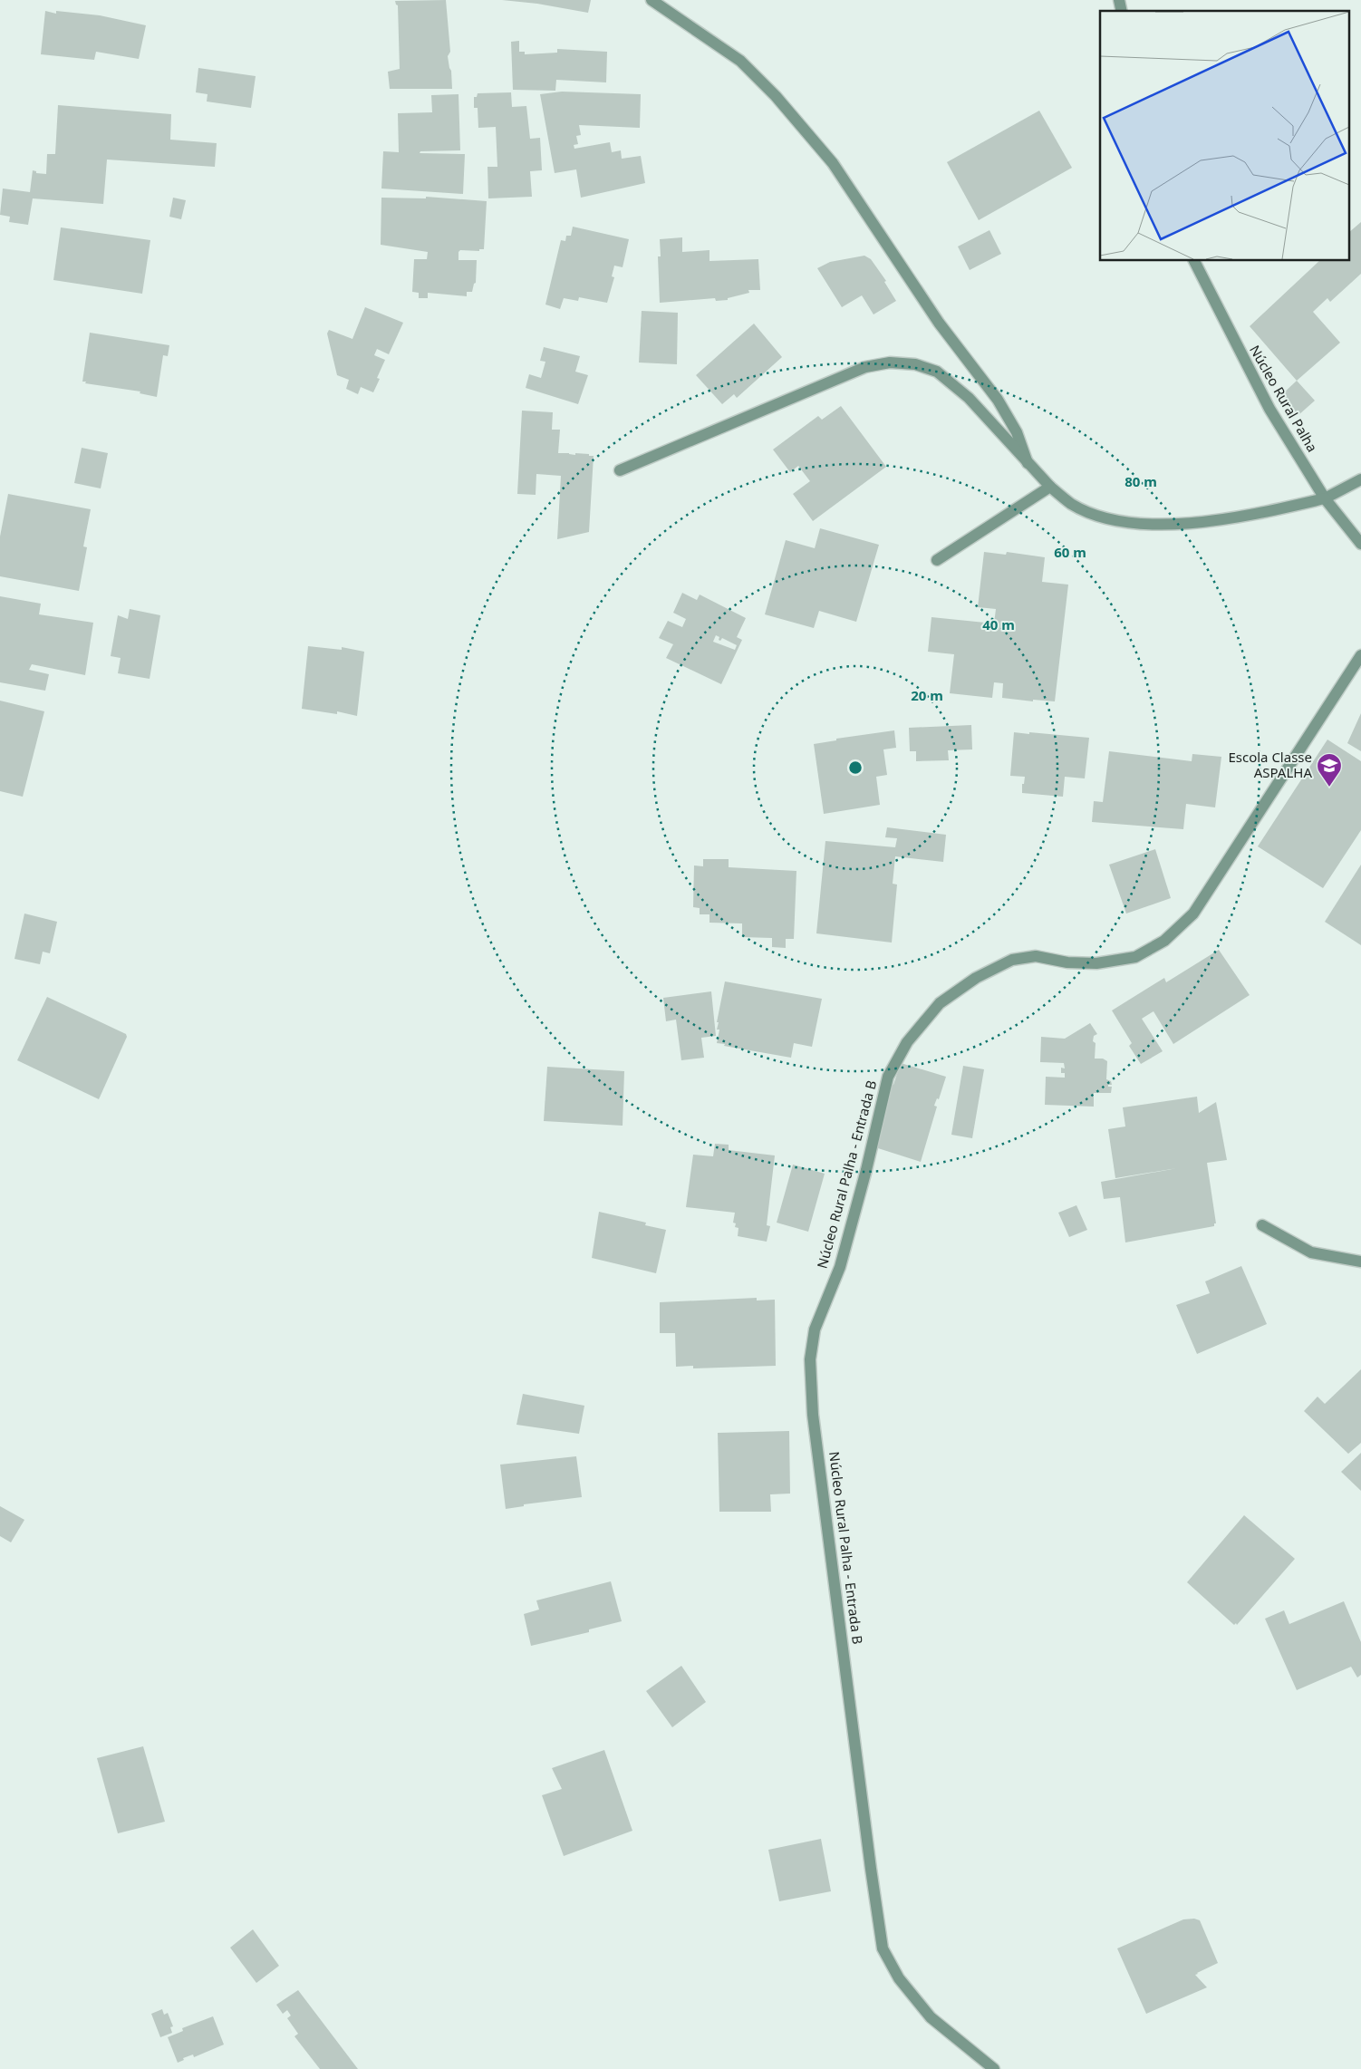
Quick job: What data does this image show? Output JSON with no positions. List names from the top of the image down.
{
  "streets": {
    "street": ["Núcleo Rural Palha", "Núcleo Rural Palha - Entrada B"]
  },
  "places": {
    "school or university": ["Escola Classe ASPALHA"]
  },
  "rings": [
    "80 m",
    "60 m",
    "40 m",
    "20 m"
  ]
}
